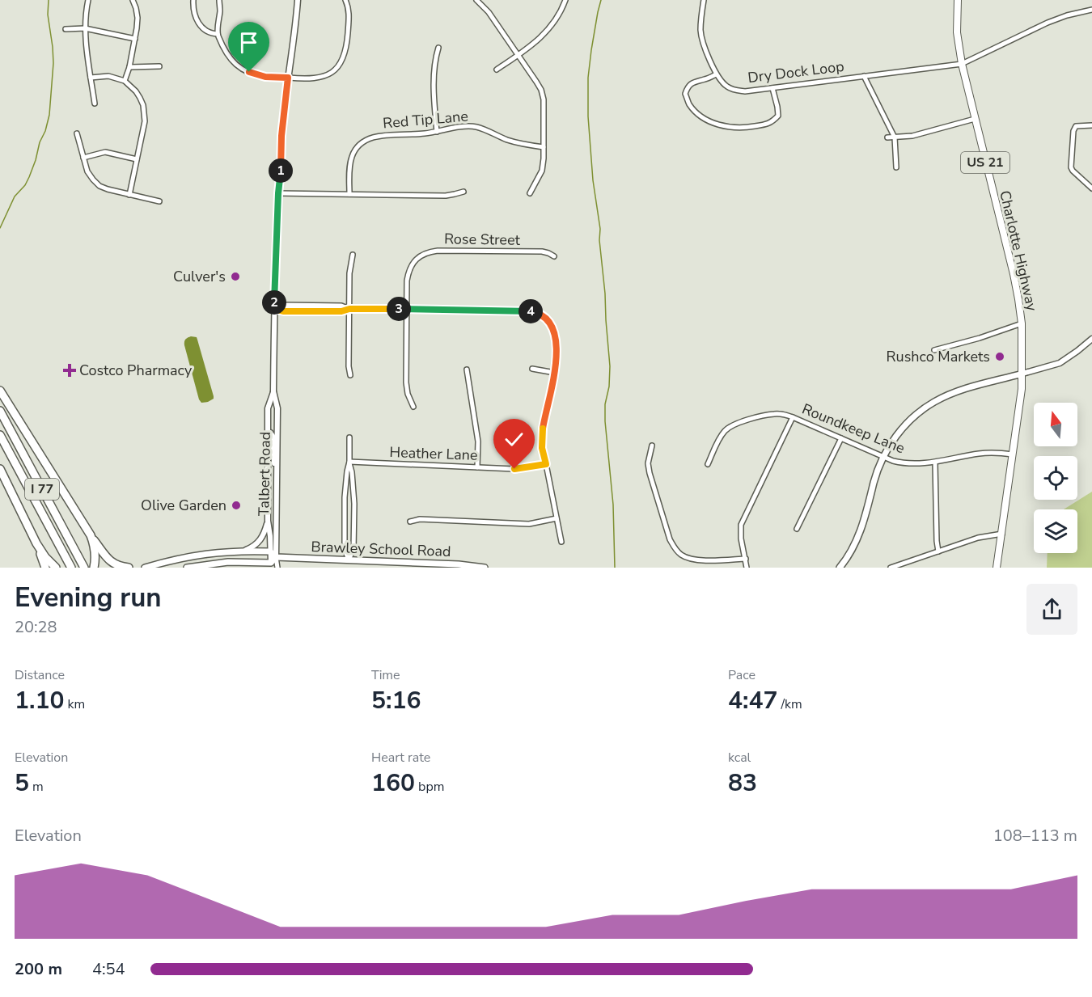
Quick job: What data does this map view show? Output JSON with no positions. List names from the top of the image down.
{
  "streets": {
    "highway": ["I 77"],
    "main road": ["US 21", "Charlotte Highway", "Brawley School Road"],
    "street": [
      "Dry Dock Loop",
      "Red Tip Lane",
      "Rose Street",
      "Roundkeep Lane",
      "Heather Lane",
      "Talbert Road"
    ]
  },
  "crossings": [
    ["Dry Dock Loop", "Charlotte Highway"],
    ["Charlotte Highway", "Roundkeep Lane"],
    ["Talbert Road", "Brawley School Road"]
  ],
  "places": {
    "other": ["Culver's", "Rushco Markets", "Olive Garden"],
    "health": ["Costco Pharmacy"]
  },
  "north": "top",
  "page": {
    "pins": [
      "1",
      "2",
      "3",
      "4"
    ],
    "heading": ["Evening run", "20:28"],
    "stats": [
      ["Distance", "1.10 km"],
      ["Time", "5:16"],
      ["Pace", "4:47 /km"],
      ["Elevation", "5 m"],
      ["Heart rate", "160 bpm"],
      ["kcal", "83"]
    ],
    "chart": ["Elevation", "108–113 m"],
    "list": [
      {
        "name": "200 m",
        "note": "4:54"
      }
    ]
  }
}
